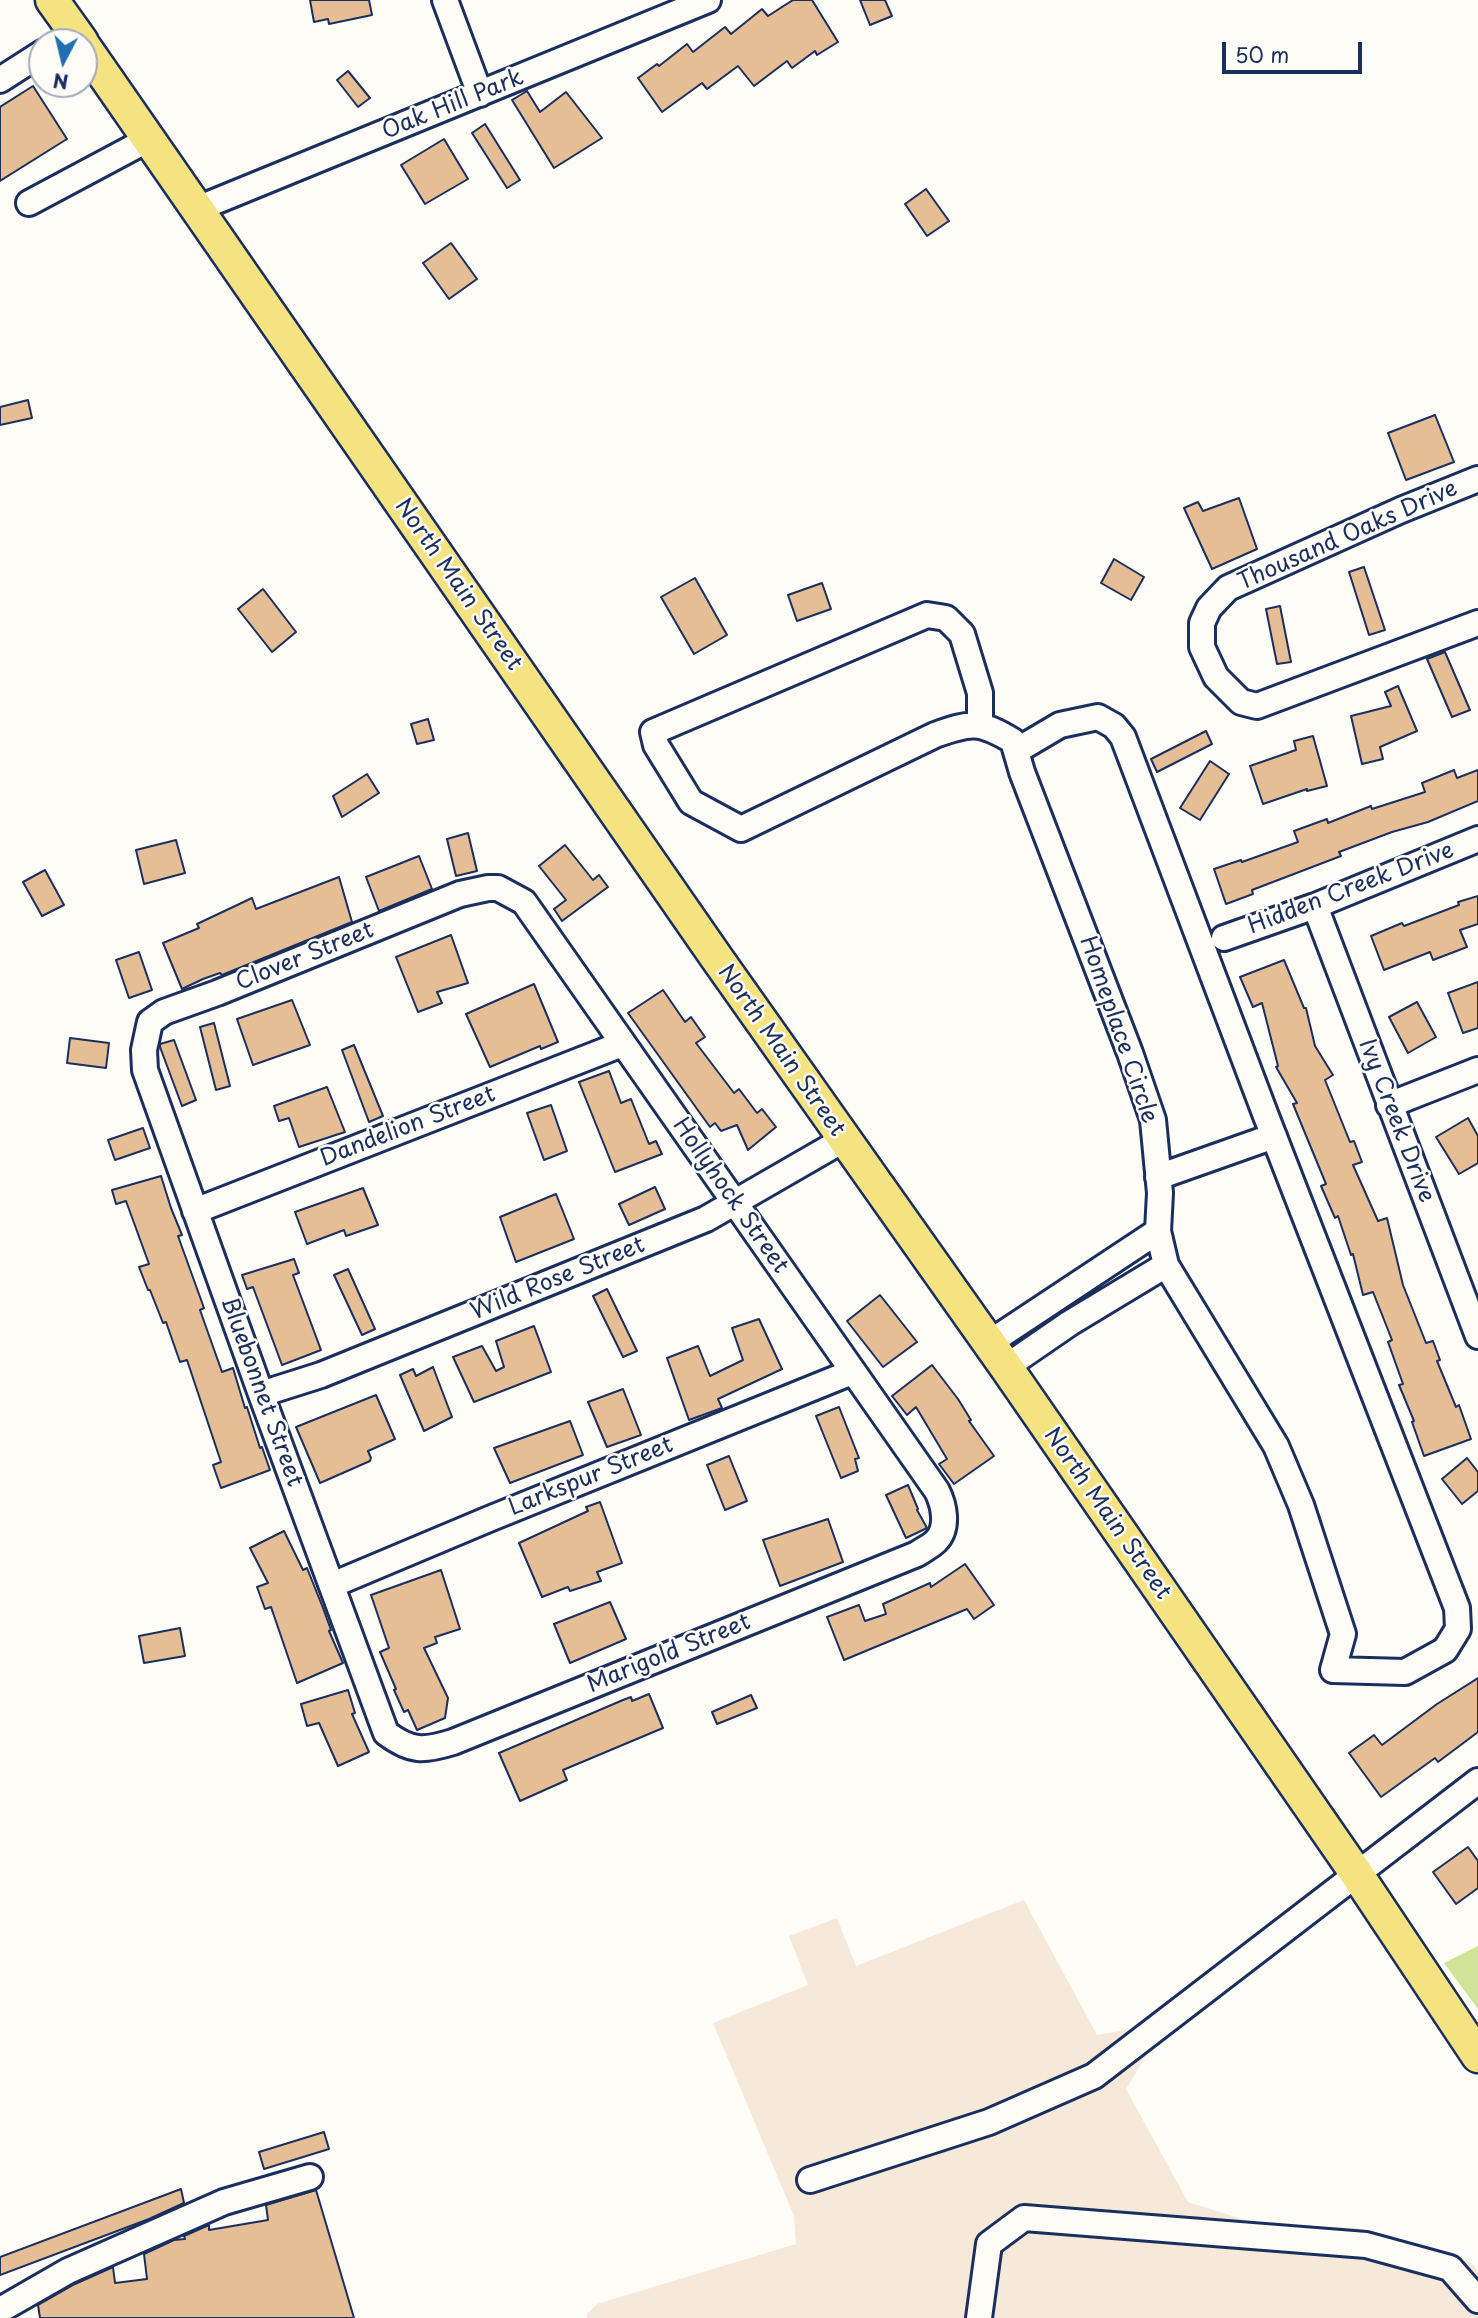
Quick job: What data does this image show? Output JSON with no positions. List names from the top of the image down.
{
  "streets": {
    "main road": ["North Main Street"],
    "street": [
      "Oak Hill Park",
      "Thousand Oaks Drive",
      "Hidden Creek Drive",
      "Clover Street",
      "Homeplace Circle",
      "Ivy Creek Drive",
      "Dandelion Street",
      "Hollyhock Street",
      "Wild Rose Street",
      "Bluebonnet Street",
      "Larkspur Street",
      "Marigold Street"
    ]
  },
  "crossings": [
    ["Oak Hill Park", "North Main Street"],
    ["North Main Street", "Wild Rose Street"],
    ["Hidden Creek Drive", "Ivy Creek Drive"],
    ["Clover Street", "Hollyhock Street"],
    ["Clover Street", "Bluebonnet Street"],
    ["Dandelion Street", "Hollyhock Street"],
    ["Dandelion Street", "Bluebonnet Street"],
    ["Hollyhock Street", "Wild Rose Street"],
    ["Hollyhock Street", "Larkspur Street"],
    ["Hollyhock Street", "Marigold Street"],
    ["Wild Rose Street", "Bluebonnet Street"],
    ["Bluebonnet Street", "Larkspur Street"],
    ["Bluebonnet Street", "Marigold Street"]
  ],
  "scale_bar": "50 m",
  "north": "bottom"
}
